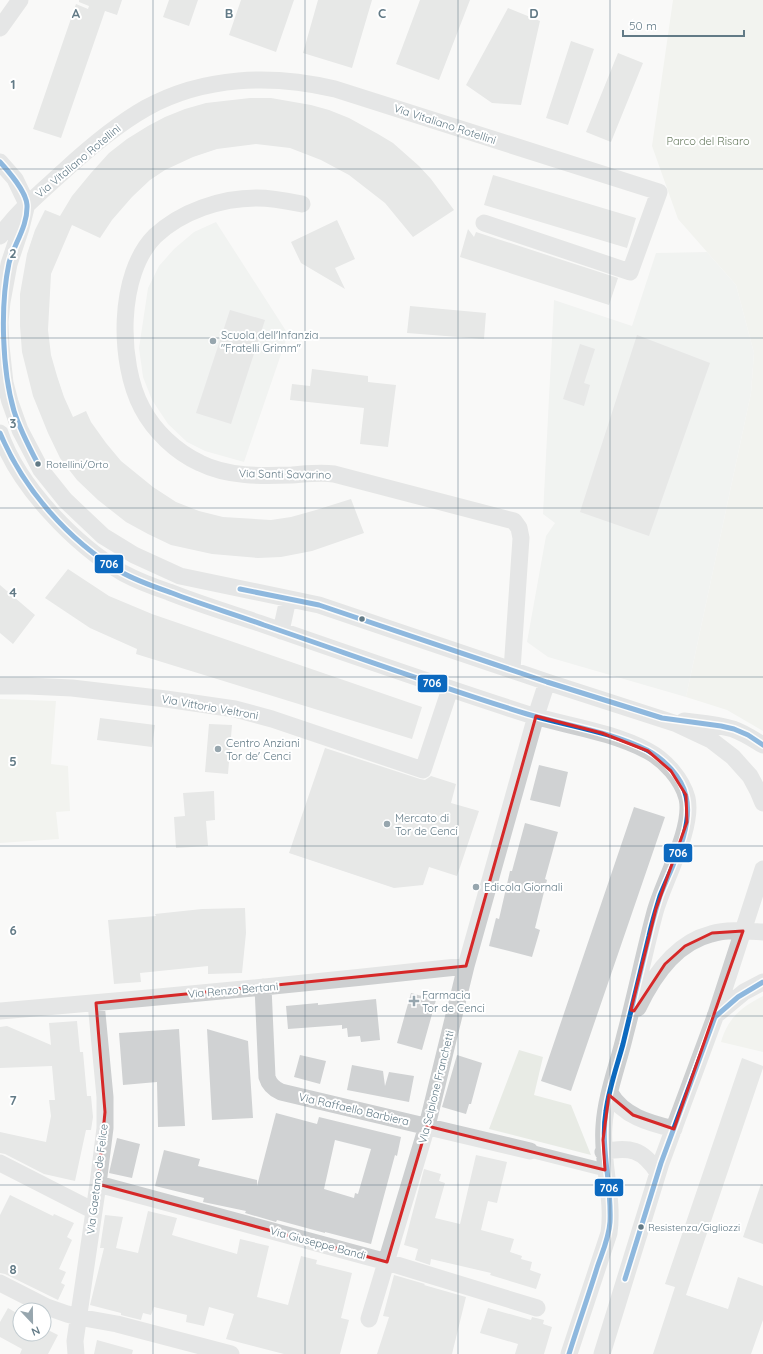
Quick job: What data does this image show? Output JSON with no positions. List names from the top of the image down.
{
  "streets": {
    "street": [
      "Via Vitaliano Rotellini",
      "Via Santi Savarino",
      "Via Vittorio Veltroni",
      "Via Renzo Bertani",
      "Via Scipione Franchetti",
      "Via Raffaello Barbiera",
      "Via Gaetano de Felice",
      "Via Giuseppe Bandi"
    ]
  },
  "crossings": [
    ["Via Vitaliano Rotellini", "Via Santi Savarino"],
    ["Via Vitaliano Rotellini", "Via Scipione Franchetti"],
    ["Via Renzo Bertani", "Via Scipione Franchetti"],
    ["Via Renzo Bertani", "Via Raffaello Barbiera"],
    ["Via Renzo Bertani", "Via Gaetano de Felice"],
    ["Via Scipione Franchetti", "Via Raffaello Barbiera"],
    ["Via Scipione Franchetti", "Via Giuseppe Bandi"],
    ["Via Gaetano de Felice", "Via Giuseppe Bandi"]
  ],
  "parks": ["Parco del Risaro"],
  "places": {
    "other": [
      "Scuola dell'Infanzia \"Fratelli Grimm\"",
      "Rotellini/Orto",
      "Centro Anziani Tor de' Cenci",
      "Mercato di Tor de Cenci",
      "Edicola Giornali",
      "Resistenza/Gigliozzi"
    ],
    "health": ["Farmacia Tor de Cenci"]
  },
  "lines": ["transit line 706"],
  "scale_bar": "50 m",
  "north": "bottom",
  "grid": {
    "columns": [
      "A",
      "B",
      "C",
      "D"
    ],
    "rows": [
      "1",
      "2",
      "3",
      "4",
      "5",
      "6",
      "7",
      "8"
    ]
  }
}
